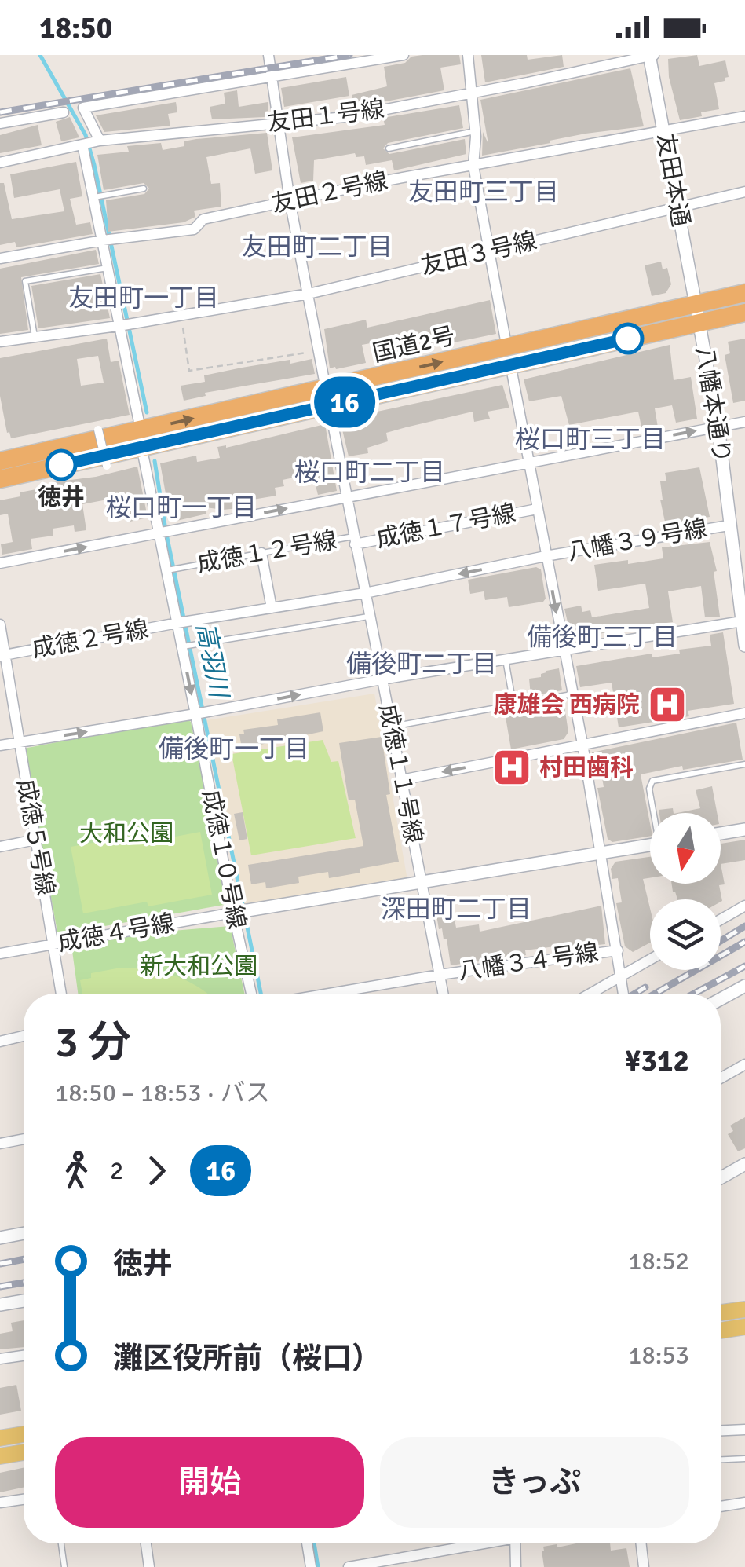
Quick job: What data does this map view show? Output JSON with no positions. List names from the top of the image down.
{
  "streets": {
    "highway": ["国道2号"],
    "street": [
      "友田１号線",
      "友田本通",
      "友田２号線",
      "友田３号線",
      "八幡本通り",
      "成徳１７号線",
      "八幡３９号線",
      "成徳２号線",
      "成徳１１号線",
      "成徳５号線",
      "成徳１０号線",
      "成徳４号線",
      "八幡３４号線"
    ],
    "lane": ["成徳１２号線"]
  },
  "crossings": [
    ["友田１号線", "友田本通"],
    ["友田１号線", "成徳１１号線"],
    ["友田１号線", "成徳１０号線"],
    ["友田本通", "友田２号線"],
    ["友田本通", "友田３号線"],
    ["友田本通", "国道2号"],
    ["友田本通", "八幡本通り"],
    ["友田２号線", "成徳１１号線"],
    ["友田２号線", "成徳１０号線"],
    ["友田３号線", "成徳１１号線"],
    ["友田３号線", "成徳１０号線"],
    ["国道2号", "八幡本通り"],
    ["国道2号", "成徳１１号線"],
    ["国道2号", "成徳１０号線"],
    ["八幡本通り", "八幡３９号線"],
    ["成徳１７号線", "成徳１２号線"],
    ["成徳１７号線", "成徳１１号線"],
    ["八幡３９号線", "成徳２号線"],
    ["八幡３９号線", "成徳１１号線"],
    ["成徳１２号線", "成徳１１号線"],
    ["成徳１２号線", "成徳１０号線"],
    ["成徳２号線", "成徳１１号線"],
    ["成徳２号線", "成徳５号線"],
    ["成徳２号線", "成徳１０号線"],
    ["成徳１１号線", "成徳１０号線"],
    ["成徳１１号線", "成徳４号線"],
    ["成徳１１号線", "八幡３４号線"],
    ["成徳５号線", "成徳４号線"],
    ["成徳１０号線", "成徳４号線"]
  ],
  "one_way": ["八幡３９号線"],
  "districts": [
    "友田町三丁目",
    "友田町二丁目",
    "友田町一丁目",
    "桜口町三丁目",
    "桜口町二丁目",
    "桜口町一丁目",
    "備後町三丁目",
    "備後町二丁目",
    "備後町一丁目",
    "深田町二丁目"
  ],
  "water": ["高羽川"],
  "parks": ["大和公園", "新大和公園"],
  "places": {
    "other": ["徳井"],
    "hospital": ["康雄会 西病院", "村田歯科"]
  },
  "lines": ["bus line 16"],
  "north": "bottom",
  "page": {
    "status": "18:50",
    "on_map": "16",
    "heading": ["3 分", "18:50 – 18:53 · バス", "¥312"],
    "legs": ["2", "16"],
    "list": [
      {
        "name": "徳井",
        "value": "18:52"
      },
      {
        "name": "灘区役所前（桜口）",
        "value": "18:53"
      }
    ],
    "buttons": ["開始", "きっぷ"]
  }
}
